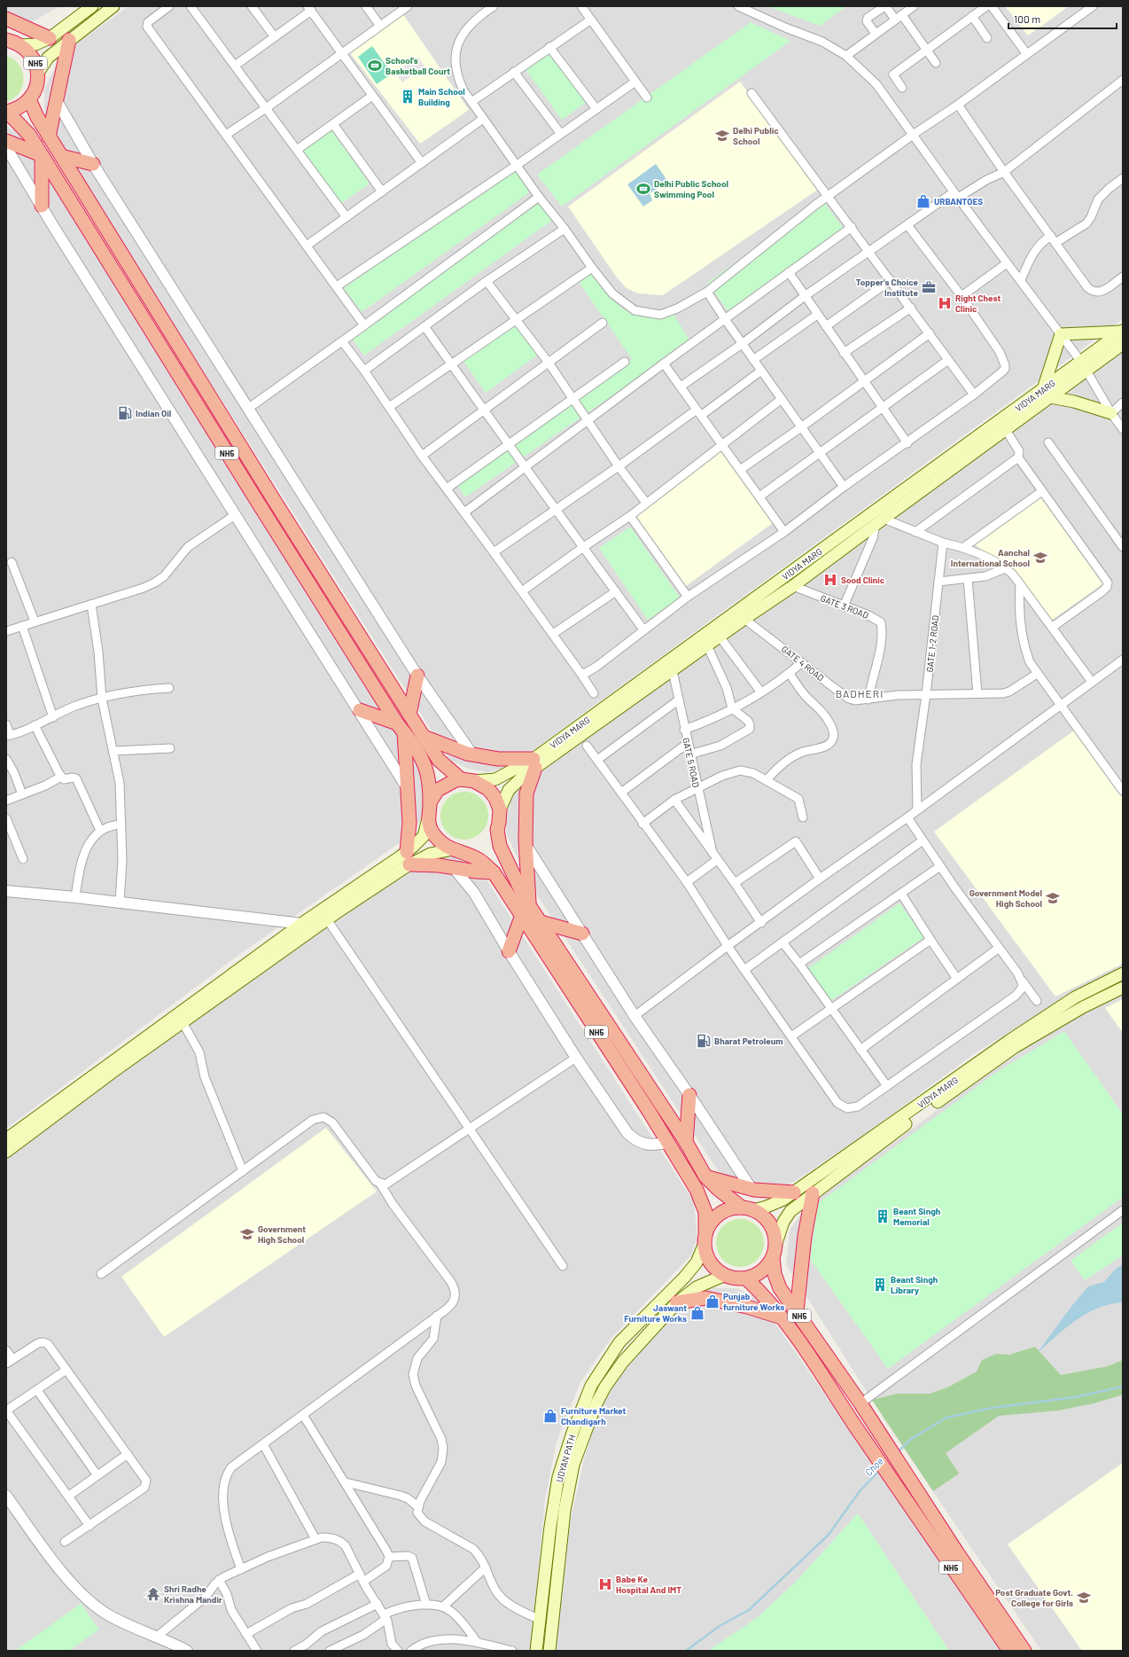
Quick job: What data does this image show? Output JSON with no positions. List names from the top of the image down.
{
  "streets": {
    "highway": ["NH5"],
    "main road": ["VIDYA MARG", "UDYAN PATH"],
    "street": [
      "GATE 3 ROAD",
      "GATE 1-2 ROAD",
      "GATE 4 ROAD",
      "GATE 5 ROAD"
    ]
  },
  "crossings": [
    ["NH5", "VIDYA MARG"],
    ["NH5", "UDYAN PATH"],
    ["VIDYA MARG", "GATE 3 ROAD"],
    ["VIDYA MARG", "GATE 4 ROAD"],
    ["VIDYA MARG", "GATE 5 ROAD"],
    ["VIDYA MARG", "UDYAN PATH"],
    ["GATE 3 ROAD", "GATE 4 ROAD"],
    ["GATE 1-2 ROAD", "GATE 4 ROAD"]
  ],
  "districts": ["BADHERI"],
  "water": ["Choe"],
  "places": {
    "sports": ["School's Basketball Court", "Delhi Public School Swimming Pool"],
    "building": ["Main School Building", "Beant Singh Memorial", "Beant Singh Library"],
    "school or university": [
      "Delhi Public School",
      "Aanchal International School",
      "Government Model High School",
      "Government High School",
      "Post Graduate Govt. College for Girls"
    ],
    "shop": [
      "URBANTOES",
      "Punjab furniture Works",
      "Jaswant Furniture Works",
      "Furniture Market Chandigarh"
    ],
    "office": ["Topper's Choice Institute"],
    "hospital": ["Right Chest Clinic", "Sood Clinic", "Babe Ke Hospital And IMT"],
    "fuel station": ["Indian Oil", "Bharat Petroleum"],
    "temple": ["Shri Radhe Krishna Mandir"]
  },
  "scale_bar": "100 m"
}
